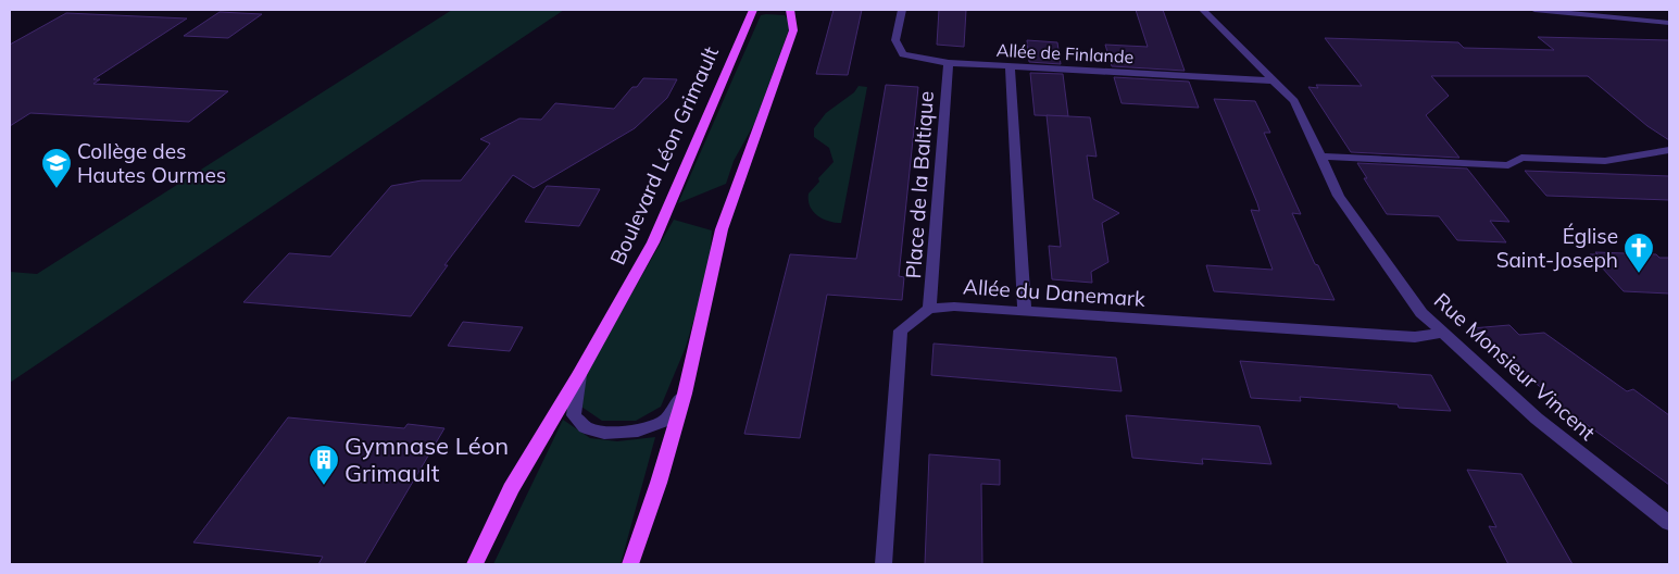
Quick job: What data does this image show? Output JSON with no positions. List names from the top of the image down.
{
  "streets": {
    "main road": ["Boulevard Léon Grimault"],
    "street": [
      "Allée de Finlande",
      "Place de la Baltique",
      "Allée du Danemark",
      "Rue Monsieur Vincent"
    ]
  },
  "crossings": [
    ["Allée de Finlande", "Place de la Baltique"],
    ["Allée de Finlande", "Rue Monsieur Vincent"],
    ["Place de la Baltique", "Allée du Danemark"],
    ["Allée du Danemark", "Rue Monsieur Vincent"]
  ],
  "places": {
    "school or university": ["Collège des Hautes Ourmes"],
    "church": ["Église Saint-Joseph"],
    "building": ["Gymnase Léon Grimault"]
  }
}
